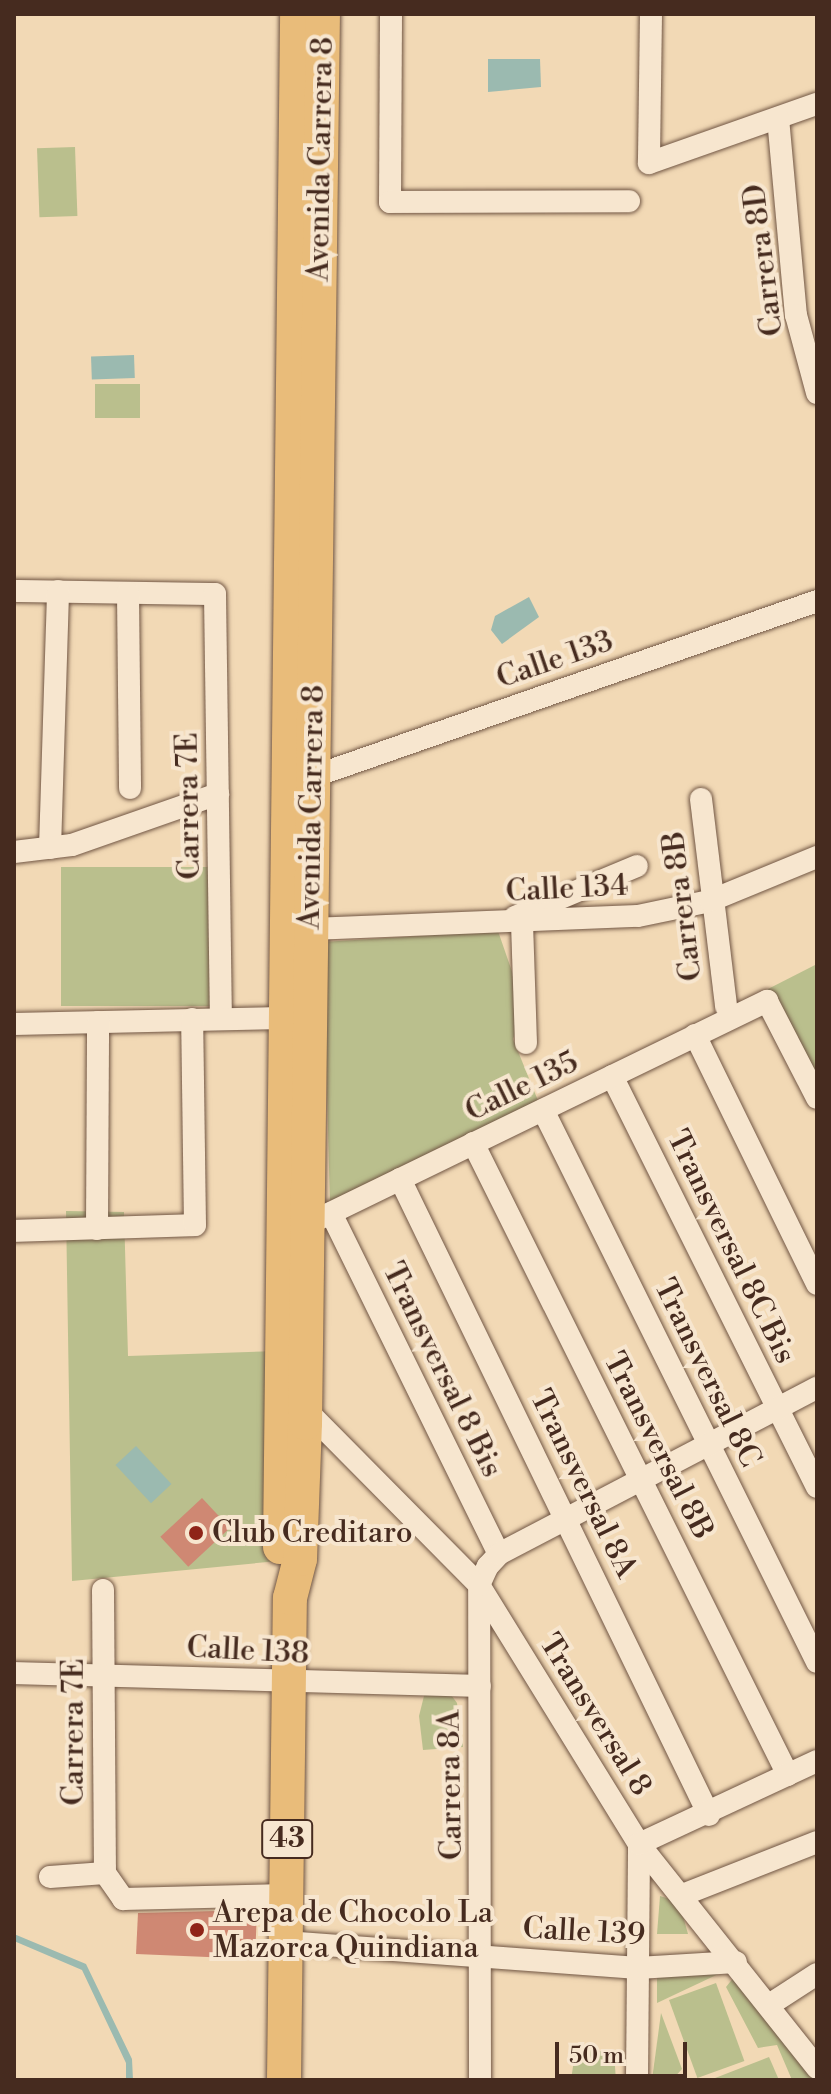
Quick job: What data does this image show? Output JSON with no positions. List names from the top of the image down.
{
  "streets": {
    "main road": ["Avenida Carrera 8", "43"],
    "street": [
      "Carrera 8D",
      "Calle 133",
      "Carrera 7E",
      "Calle 134",
      "Carrera 8B",
      "Calle 135",
      "Transversal 8C Bis",
      "Transversal 8 Bis",
      "Transversal 8C",
      "Transversal 8B",
      "Transversal 8A",
      "Calle 138",
      "Transversal 8",
      "Carrera 8A",
      "Calle 139"
    ]
  },
  "crossings": [
    ["Avenida Carrera 8", "Calle 133"],
    ["Avenida Carrera 8", "Calle 134"],
    ["Avenida Carrera 8", "Calle 135"],
    ["Avenida Carrera 8", "Transversal 8 Bis"],
    ["Avenida Carrera 8", "Calle 138"],
    ["Avenida Carrera 8", "Transversal 8"],
    ["Avenida Carrera 8", "Calle 139"],
    ["Carrera 7E", "Calle 138"],
    ["Calle 134", "Carrera 8B"],
    ["Calle 135", "Transversal 8C Bis"],
    ["Calle 135", "Transversal 8 Bis"],
    ["Calle 135", "Transversal 8C"],
    ["Calle 135", "Transversal 8B"],
    ["Calle 135", "Transversal 8A"],
    ["Calle 138", "Carrera 8A"],
    ["Transversal 8", "Carrera 8A"],
    ["Transversal 8", "Calle 139"],
    ["Carrera 8A", "Calle 139"]
  ],
  "places": ["Club Creditaro", "Arepa de Chocolo La Mazorca Quindiana"],
  "scale_bar": "50 m"
}
